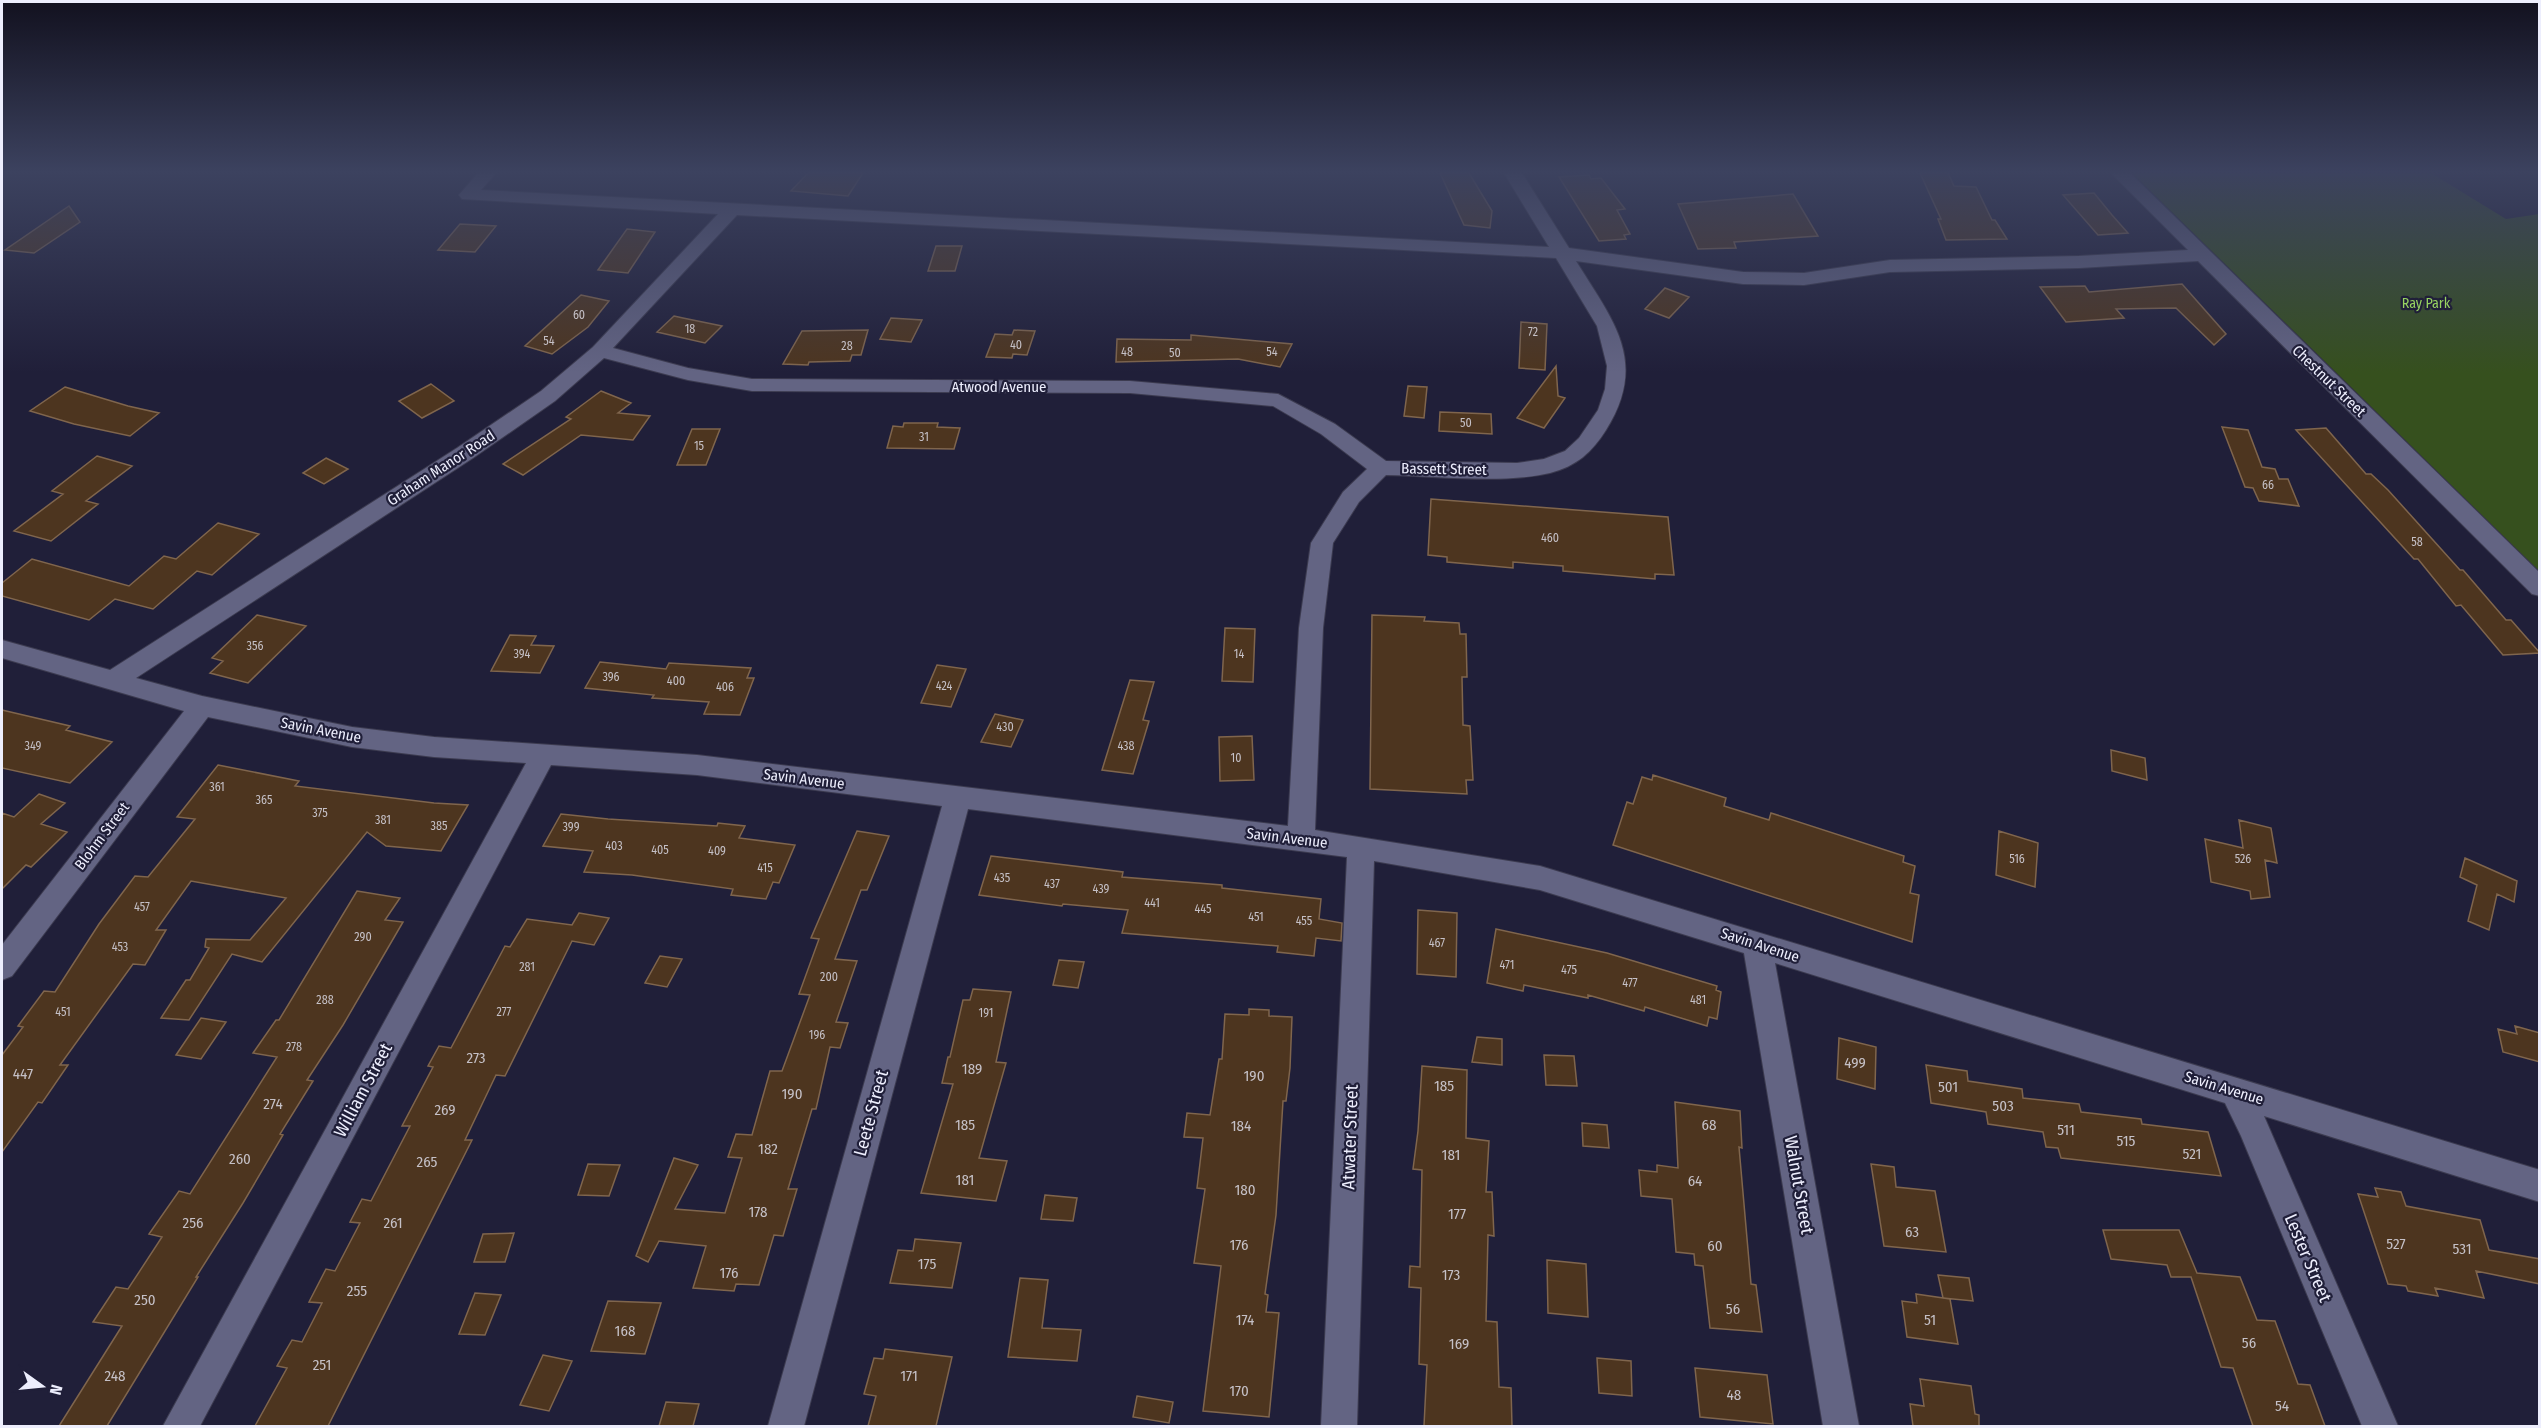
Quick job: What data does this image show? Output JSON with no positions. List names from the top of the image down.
{
  "streets": {
    "street": [
      "Chestnut Street",
      "Atwood Avenue",
      "Graham Manor Road",
      "Bassett Street",
      "Savin Avenue",
      "Blohm Street",
      "William Street",
      "Leete Street",
      "Atwater Street",
      "Walnut Street",
      "Lester Street"
    ]
  },
  "crossings": [
    ["Atwood Avenue", "Graham Manor Road"],
    ["Atwood Avenue", "Bassett Street"],
    ["Graham Manor Road", "Savin Avenue"],
    ["Bassett Street", "Savin Avenue"],
    ["Savin Avenue", "Blohm Street"],
    ["Savin Avenue", "William Street"],
    ["Savin Avenue", "Leete Street"],
    ["Savin Avenue", "Atwater Street"],
    ["Savin Avenue", "Walnut Street"],
    ["Savin Avenue", "Lester Street"]
  ],
  "parks": ["Ray Park"],
  "house_numbers": [
    "60",
    "18",
    "72",
    "54",
    "40",
    "28",
    "48",
    "54",
    "50",
    "50",
    "31",
    "15",
    "66",
    "460",
    "58",
    "356",
    "394",
    "14",
    "396",
    "400",
    "424",
    "406",
    "430",
    "349",
    "438",
    "10",
    "361",
    "365",
    "375",
    "381",
    "385",
    "399",
    "403",
    "405",
    "409",
    "516",
    "526",
    "415",
    "435",
    "437",
    "439",
    "441",
    "457",
    "445",
    "451",
    "455",
    "290",
    "467",
    "453",
    "471",
    "281",
    "475",
    "200",
    "477",
    "288",
    "481",
    "451",
    "277",
    "191",
    "196",
    "278",
    "273",
    "499",
    "189",
    "447",
    "190",
    "185",
    "501",
    "190",
    "274",
    "503",
    "269",
    "185",
    "68",
    "184",
    "511",
    "515",
    "182",
    "521",
    "181",
    "260",
    "265",
    "181",
    "64",
    "180",
    "178",
    "177",
    "256",
    "261",
    "63",
    "527",
    "176",
    "60",
    "531",
    "175",
    "176",
    "173",
    "255",
    "250",
    "56",
    "174",
    "51",
    "168",
    "56",
    "169",
    "251",
    "248",
    "171",
    "170",
    "48",
    "54"
  ],
  "north": "right"
}
